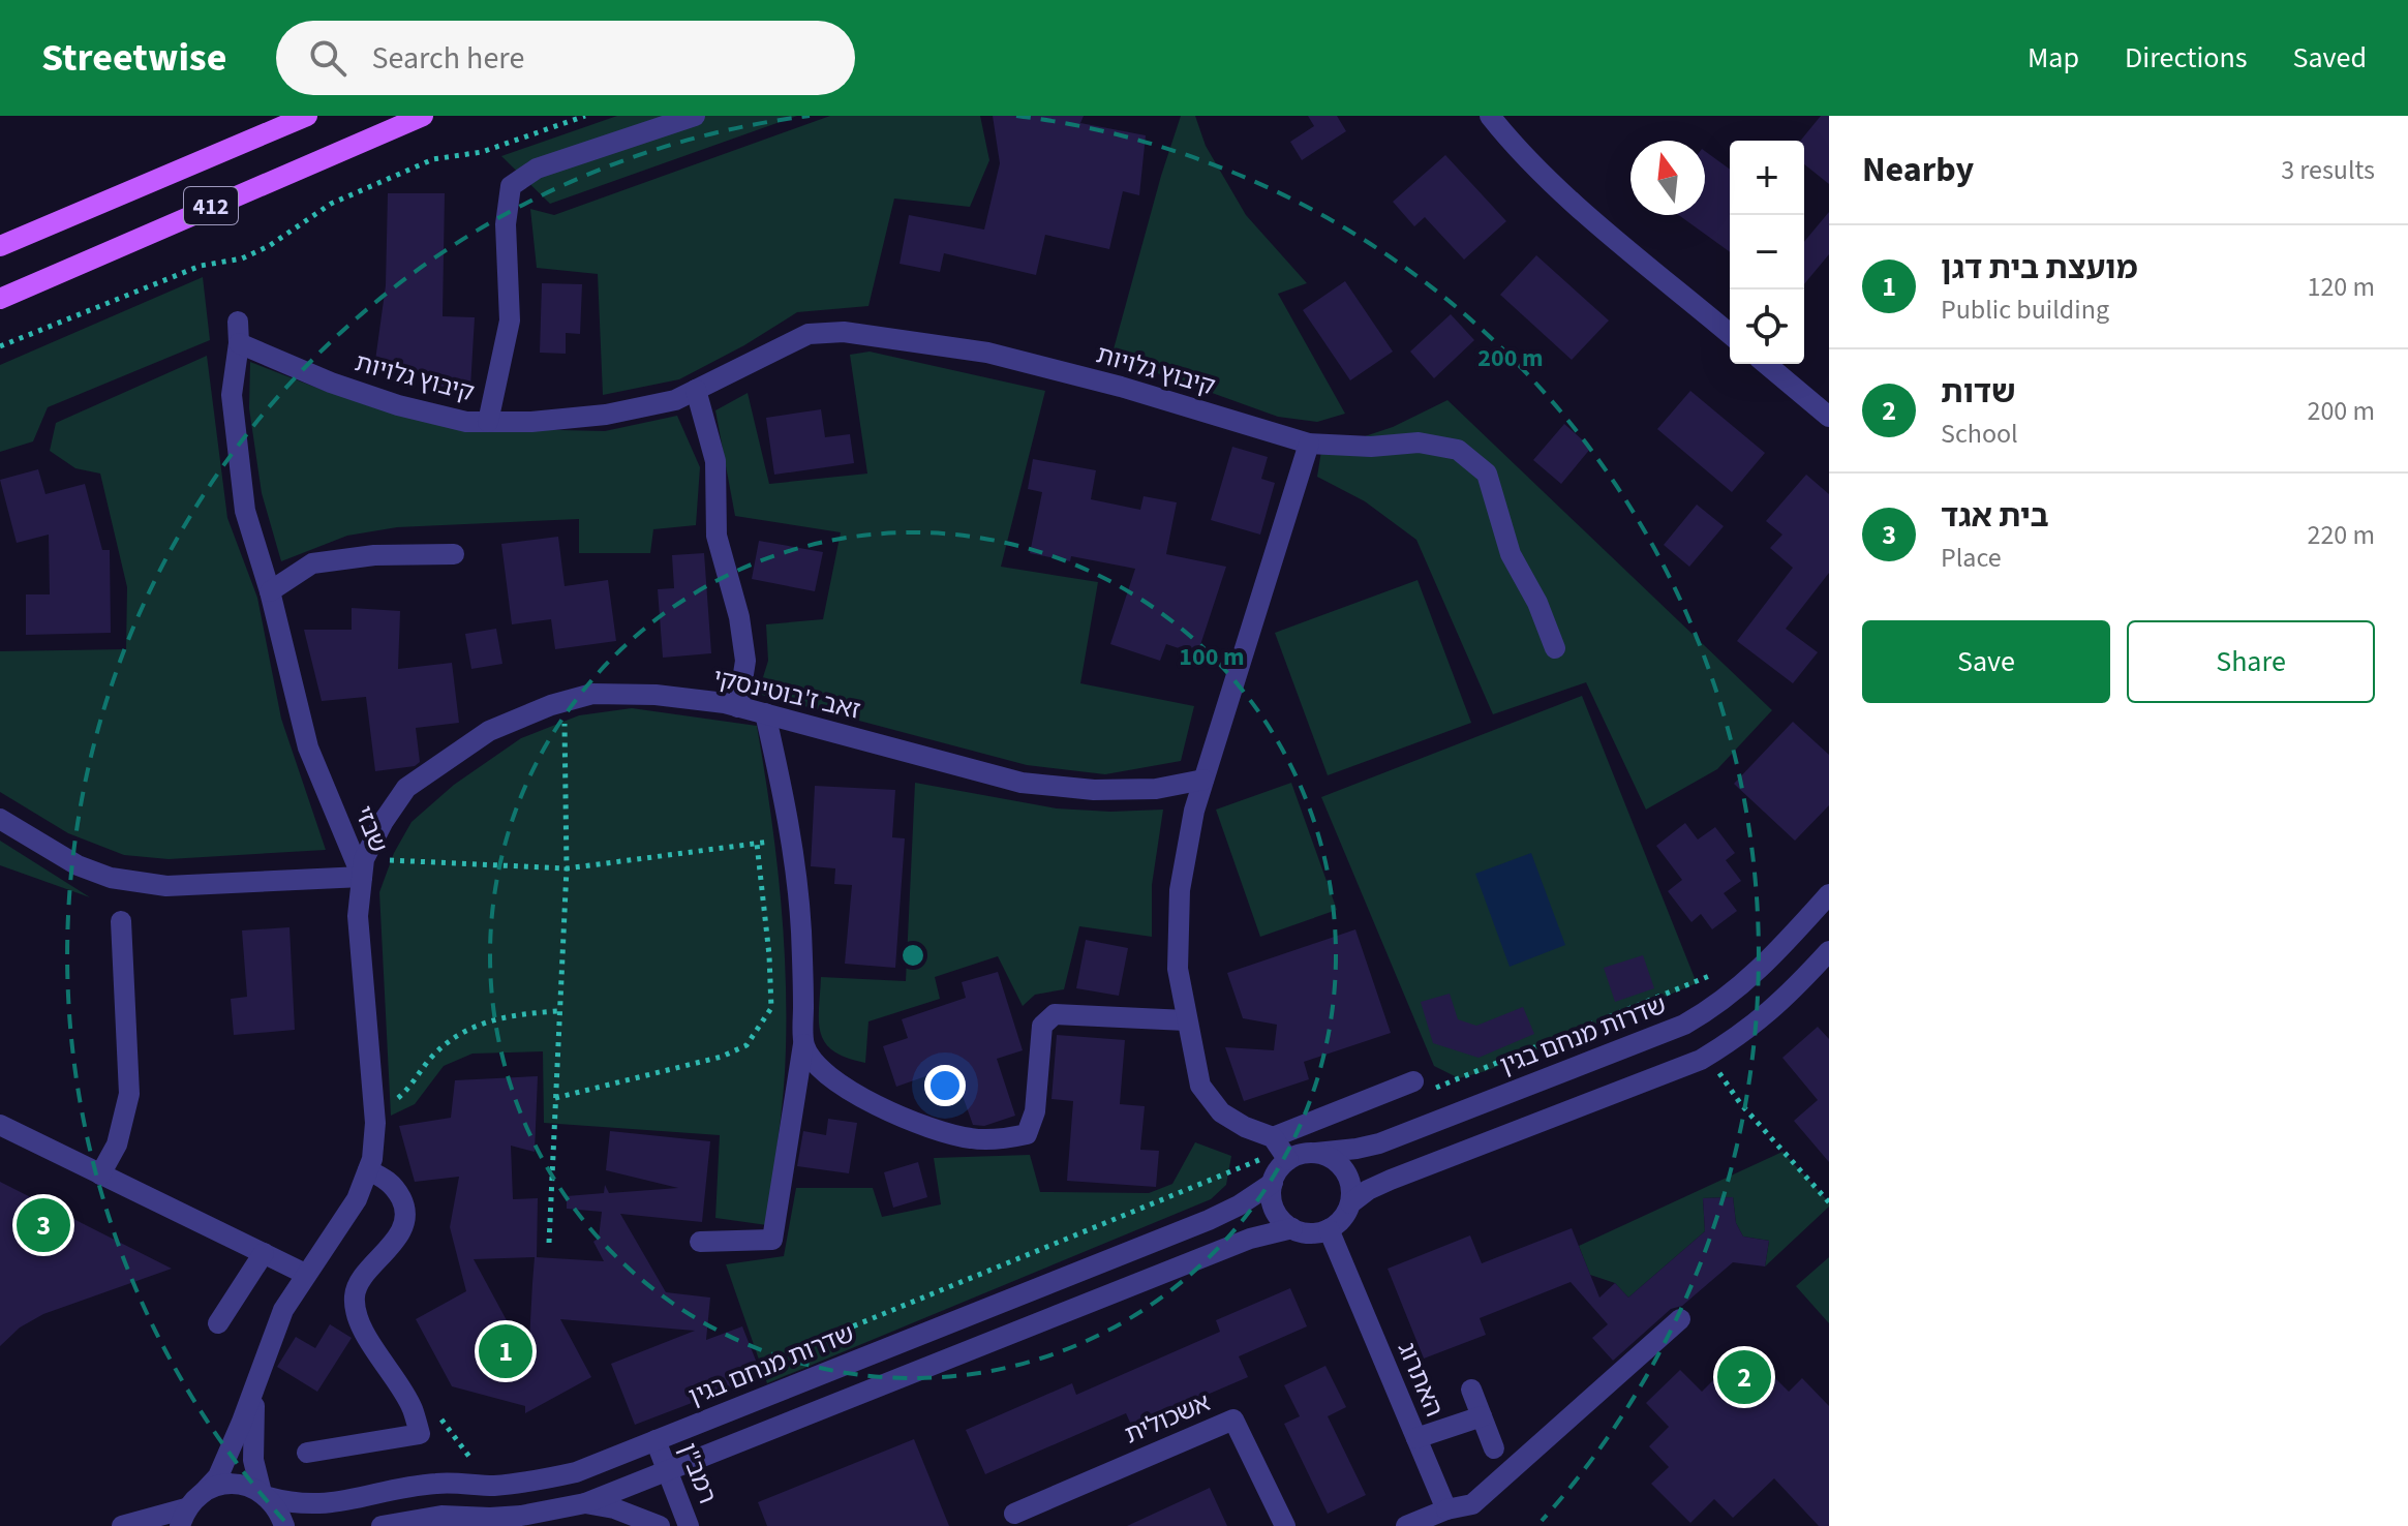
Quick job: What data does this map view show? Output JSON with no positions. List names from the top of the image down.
{
  "streets": {
    "main road": ["412"],
    "street": [
      "קיבוץ גלויות",
      "זאב ז'בוטינסקי",
      "שבזי",
      "שדרות מנחם בגין",
      "האתרוג",
      "אשכולית",
      "רמב\"ן"
    ]
  },
  "crossings": [
    ["קיבוץ גלויות", "שבזי"],
    ["זאב ז'בוטינסקי", "שבזי"],
    ["שבזי", "שדרות מנחם בגין"],
    ["שדרות מנחם בגין", "האתרוג"],
    ["שדרות מנחם בגין", "רמב\"ן"]
  ],
  "north": "top",
  "page": {
    "header": "Streetwise",
    "search": "Search here",
    "nav": ["Map", "Directions", "Saved"],
    "heading": ["Nearby", "3 results"],
    "map_buttons": ["+", "−"],
    "list": [
      {
        "mark": "1",
        "name": "מועצת בית דגן",
        "note": "Public building",
        "value": "120 m"
      },
      {
        "mark": "2",
        "name": "שדות",
        "note": "School",
        "value": "200 m"
      },
      {
        "mark": "3",
        "name": "בית אגד",
        "note": "Place",
        "value": "220 m"
      }
    ],
    "buttons": ["Save", "Share"],
    "pins": ["3", "1", "2"]
  },
  "rings": ["200 m", "100 m"]
}
